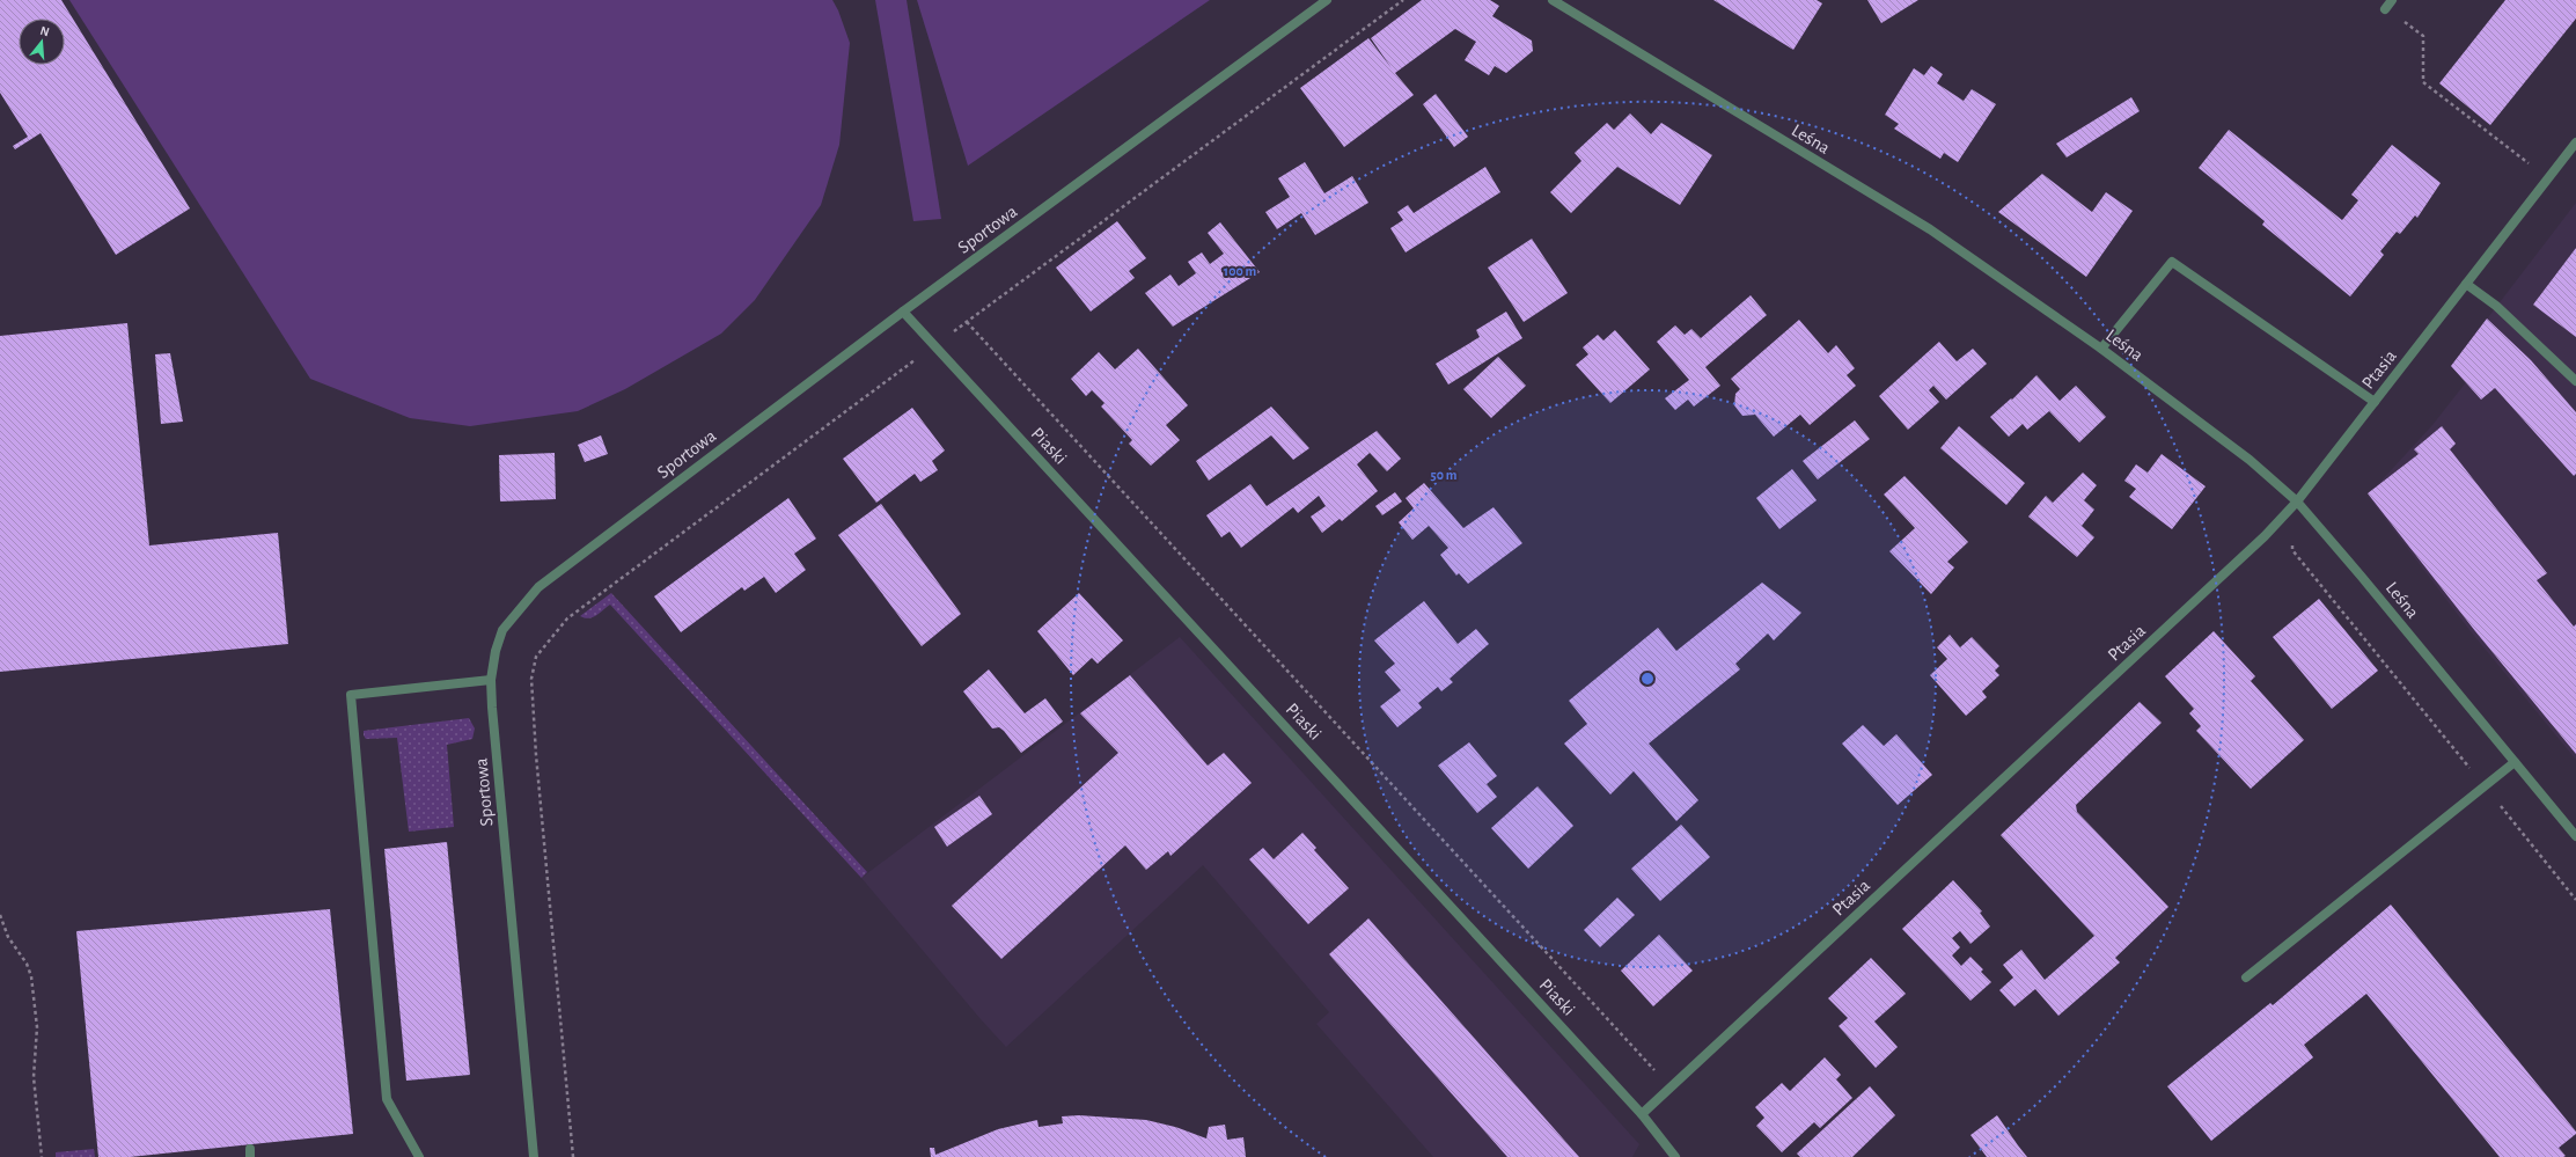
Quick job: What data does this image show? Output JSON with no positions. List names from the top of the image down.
{
  "streets": {
    "street": [
      "Leśna",
      "Sportowa",
      "Ptasia",
      "Piaski"
    ]
  },
  "crossings": [
    ["Leśna", "Ptasia"],
    ["Sportowa", "Piaski"],
    ["Ptasia", "Piaski"]
  ],
  "north": "top",
  "rings": ["100 m", "50 m"]
}
